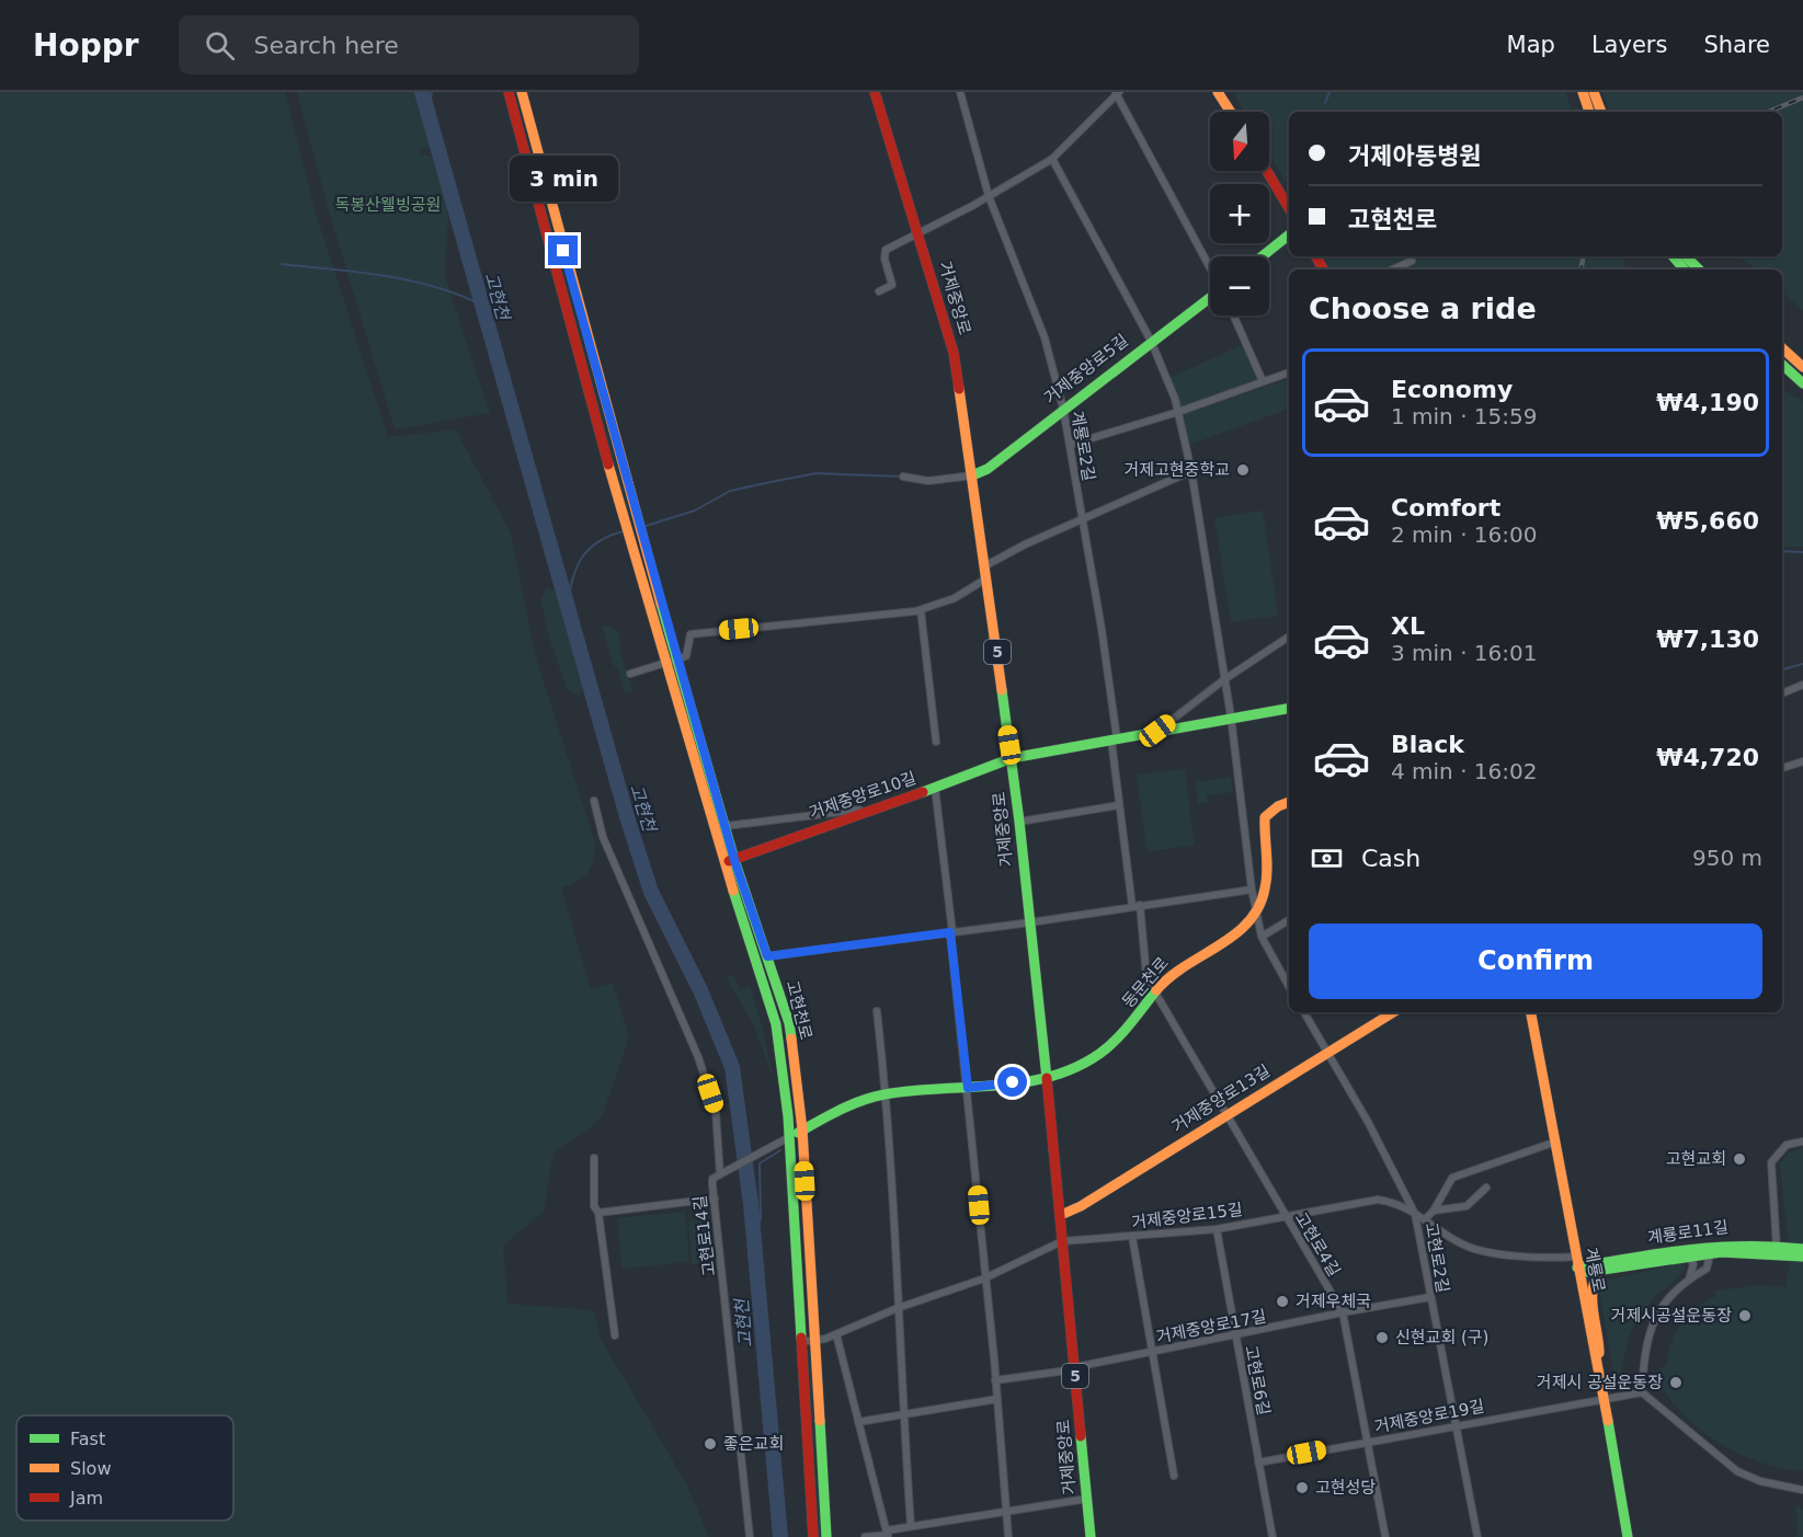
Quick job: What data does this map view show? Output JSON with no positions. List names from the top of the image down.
{
  "streets": {
    "main road": [
      "거제중앙로",
      "거제중앙로5길",
      "5",
      "거제중앙로10길",
      "동문천로",
      "고현천로",
      "거제중앙로13길",
      "계룡로11길",
      "계룡로"
    ],
    "street": [
      "계룡로2길",
      "거제중앙로15길",
      "고현로14길",
      "고현로4길",
      "고현로2길",
      "거제중앙로17길",
      "고현로6길",
      "거제중앙로19길"
    ]
  },
  "crossings": [
    ["거제중앙로", "거제중앙로5길"],
    ["거제중앙로", "거제중앙로10길"],
    ["거제중앙로", "동문천로"],
    ["거제중앙로", "거제중앙로13길"],
    ["거제중앙로", "거제중앙로15길"],
    ["거제중앙로", "거제중앙로17길"],
    ["거제중앙로5길", "계룡로2길"],
    ["계룡로2길", "거제중앙로10길"],
    ["계룡로2길", "동문천로"],
    ["계룡로2길", "고현로4길"],
    ["거제중앙로10길", "고현천로"],
    ["동문천로", "고현천로"],
    ["동문천로", "고현로4길"],
    ["거제중앙로13길", "고현로4길"],
    ["거제중앙로13길", "고현로2길"],
    ["거제중앙로15길", "계룡로11길"],
    ["거제중앙로15길", "고현로4길"],
    ["거제중앙로15길", "고현로2길"],
    ["거제중앙로15길", "계룡로"],
    ["거제중앙로15길", "고현로6길"],
    ["계룡로11길", "계룡로"],
    ["고현로4길", "거제중앙로17길"],
    ["고현로4길", "거제중앙로19길"],
    ["고현로2길", "거제중앙로17길"],
    ["고현로2길", "거제중앙로19길"],
    ["계룡로", "거제중앙로19길"],
    ["거제중앙로17길", "고현로6길"],
    ["고현로6길", "거제중앙로19길"]
  ],
  "water": ["고현천"],
  "parks": ["독봉산웰빙공원"],
  "places": [
    "거제고현중학교",
    "고현교회",
    "거제우체국",
    "거제시공설운동장",
    "신현교회 (구)",
    "거제시 공설운동장",
    "좋은교회",
    "고현성당"
  ],
  "legend": ["Fast", "Slow", "Jam"],
  "north": "bottom",
  "page": {
    "header": "Hoppr",
    "search": "Search here",
    "nav": ["Map", "Layers", "Share"],
    "map_buttons": ["+", "−"],
    "banner": ["거제아동병원", "고현천로"],
    "bubble": "3 min",
    "heading": "Choose a ride",
    "list": [
      {
        "name": "Economy",
        "note": "1 min · 15:59",
        "value": "₩4,190"
      },
      {
        "name": "Comfort",
        "note": "2 min · 16:00",
        "value": "₩5,660"
      },
      {
        "name": "XL",
        "note": "3 min · 16:01",
        "value": "₩7,130"
      },
      {
        "name": "Black",
        "note": "4 min · 16:02",
        "value": "₩4,720"
      }
    ],
    "pay": ["Cash", "950 m"],
    "buttons": "Confirm"
  }
}
